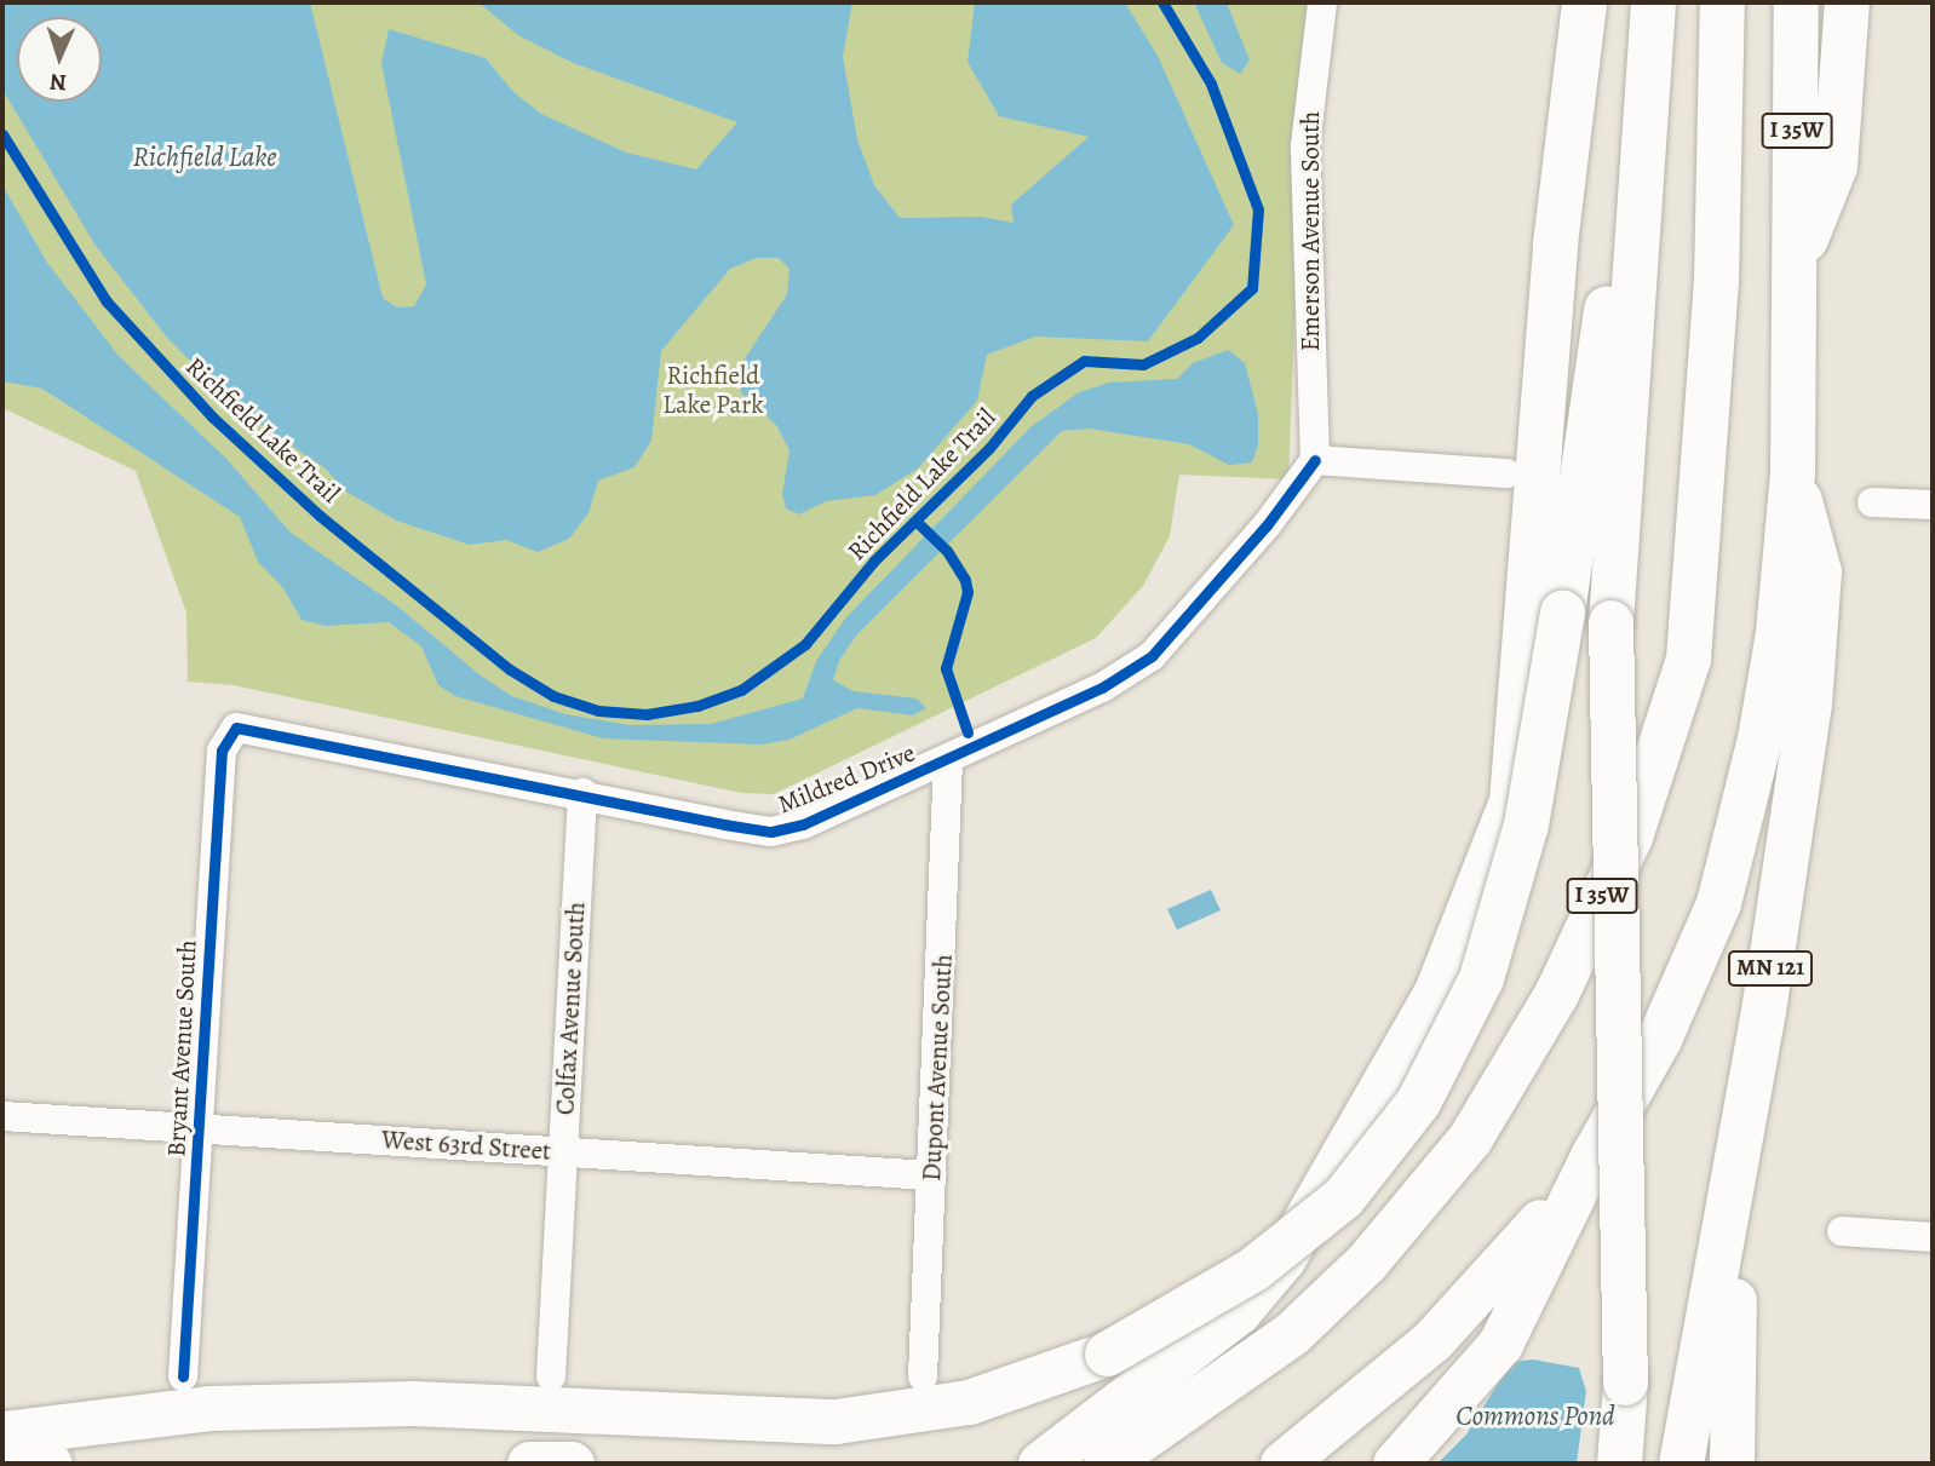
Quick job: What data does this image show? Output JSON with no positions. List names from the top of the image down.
{
  "streets": {
    "highway": ["I 35W", "MN 121"],
    "street": [
      "Emerson Avenue South",
      "Mildred Drive",
      "Colfax Avenue South",
      "Bryant Avenue South",
      "Dupont Avenue South",
      "West 63rd Street"
    ],
    "cycle path": ["Richfield Lake Trail"]
  },
  "crossings": [
    ["I 35W", "MN 121"],
    ["Emerson Avenue South", "Mildred Drive"],
    ["Mildred Drive", "Colfax Avenue South"],
    ["Mildred Drive", "Bryant Avenue South"],
    ["Mildred Drive", "Dupont Avenue South"],
    ["Colfax Avenue South", "West 63rd Street"],
    ["Bryant Avenue South", "West 63rd Street"],
    ["Dupont Avenue South", "West 63rd Street"]
  ],
  "water": ["Richfield Lake", "Commons Pond"],
  "parks": ["Richfield Lake Park"],
  "north": "bottom"
}
